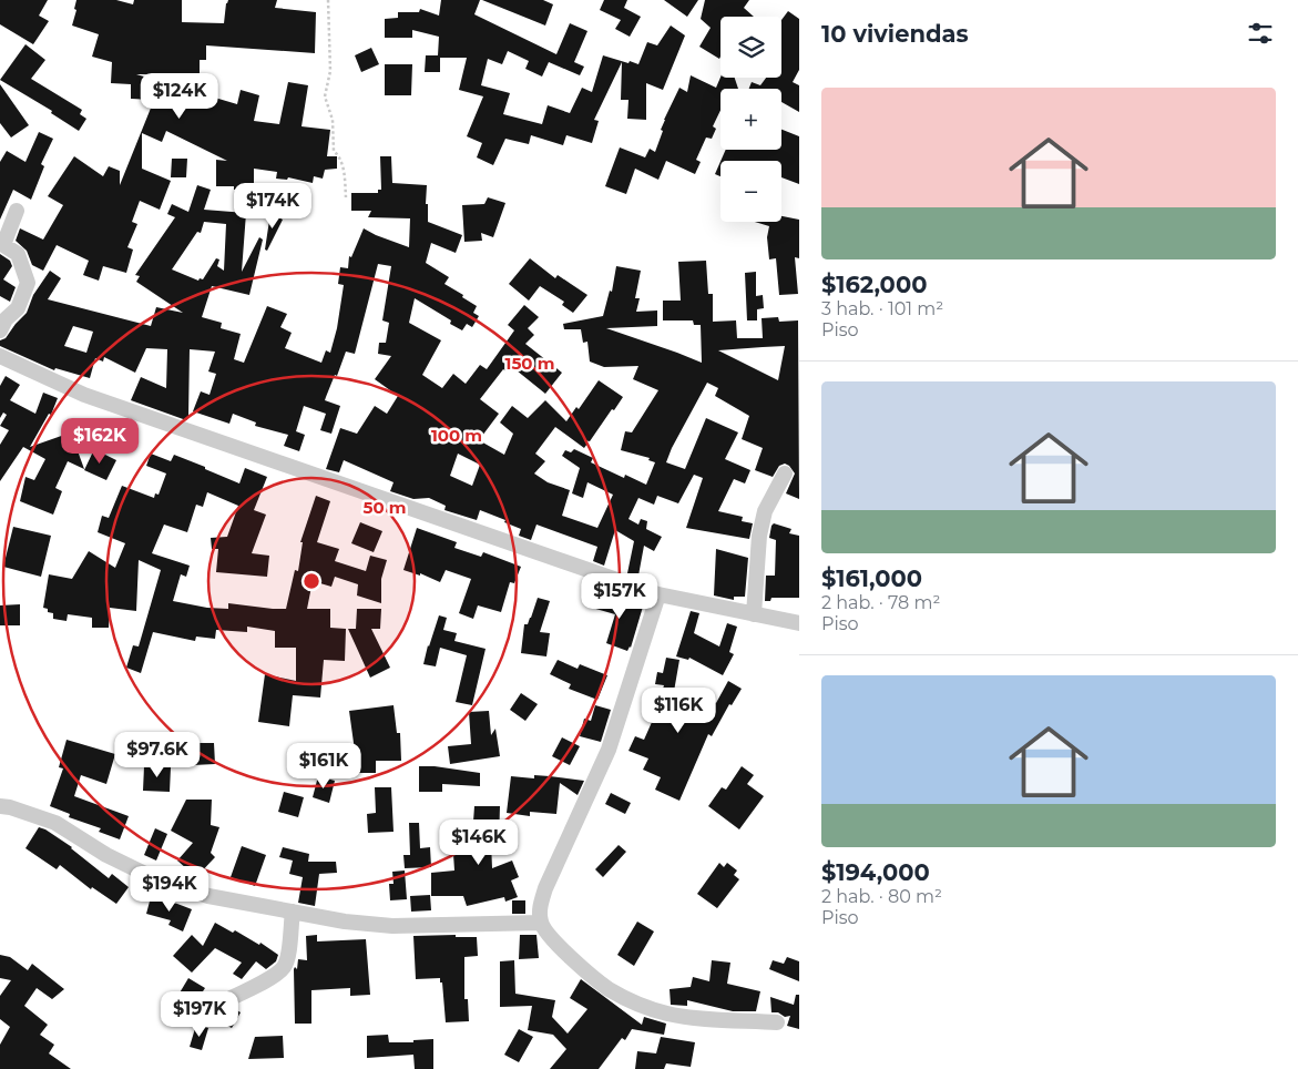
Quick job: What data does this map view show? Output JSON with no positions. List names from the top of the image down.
{
  "page": {
    "heading": "10 viviendas",
    "map_buttons": ["+", "−"],
    "list": [
      {
        "name": "$162,000",
        "note": "3 hab. · 101 m² · Piso"
      },
      {
        "name": "$161,000",
        "note": "2 hab. · 78 m² · Piso"
      },
      {
        "name": "$194,000",
        "note": "2 hab. · 80 m² · Piso"
      }
    ],
    "price": [
      "$124K",
      "$174K",
      "$162K",
      "$157K",
      "$116K",
      "$97.6K",
      "$161K",
      "$146K",
      "$194K",
      "$197K"
    ]
  },
  "rings": ["150 m", "100 m", "50 m"]
}
